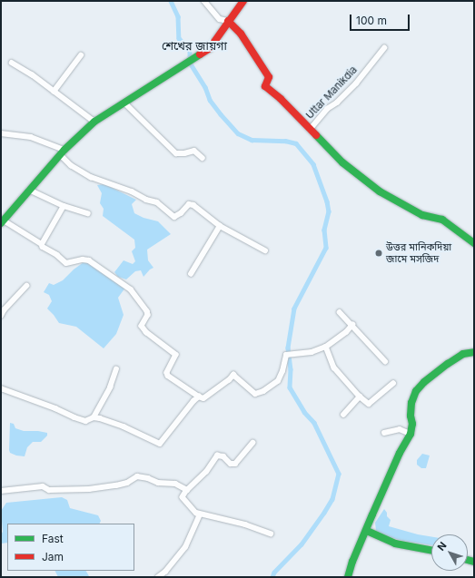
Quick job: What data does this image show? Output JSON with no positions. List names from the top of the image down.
{
  "streets": {
    "main road": ["Uttar Manikdia"]
  },
  "districts": ["শেখের জায়গা"],
  "places": ["উত্তর মানিকদিয়া জামে মসজিদ"],
  "legend": ["Fast", "Jam"],
  "scale_bar": "100 m",
  "north": "top left"
}
